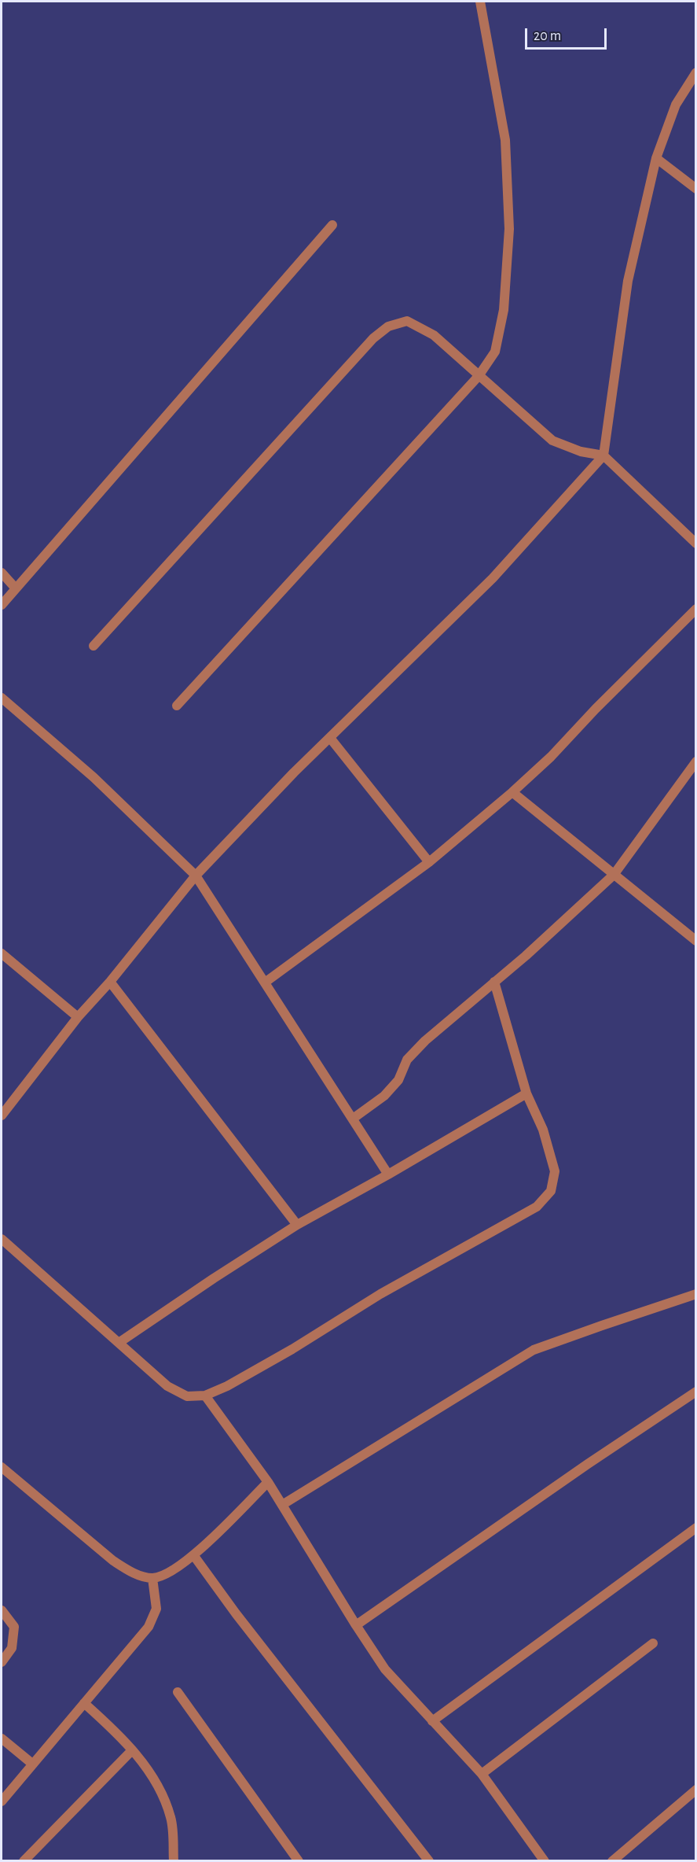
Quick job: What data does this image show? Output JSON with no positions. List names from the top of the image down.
{
  "scale_bar": "20 m"
}
